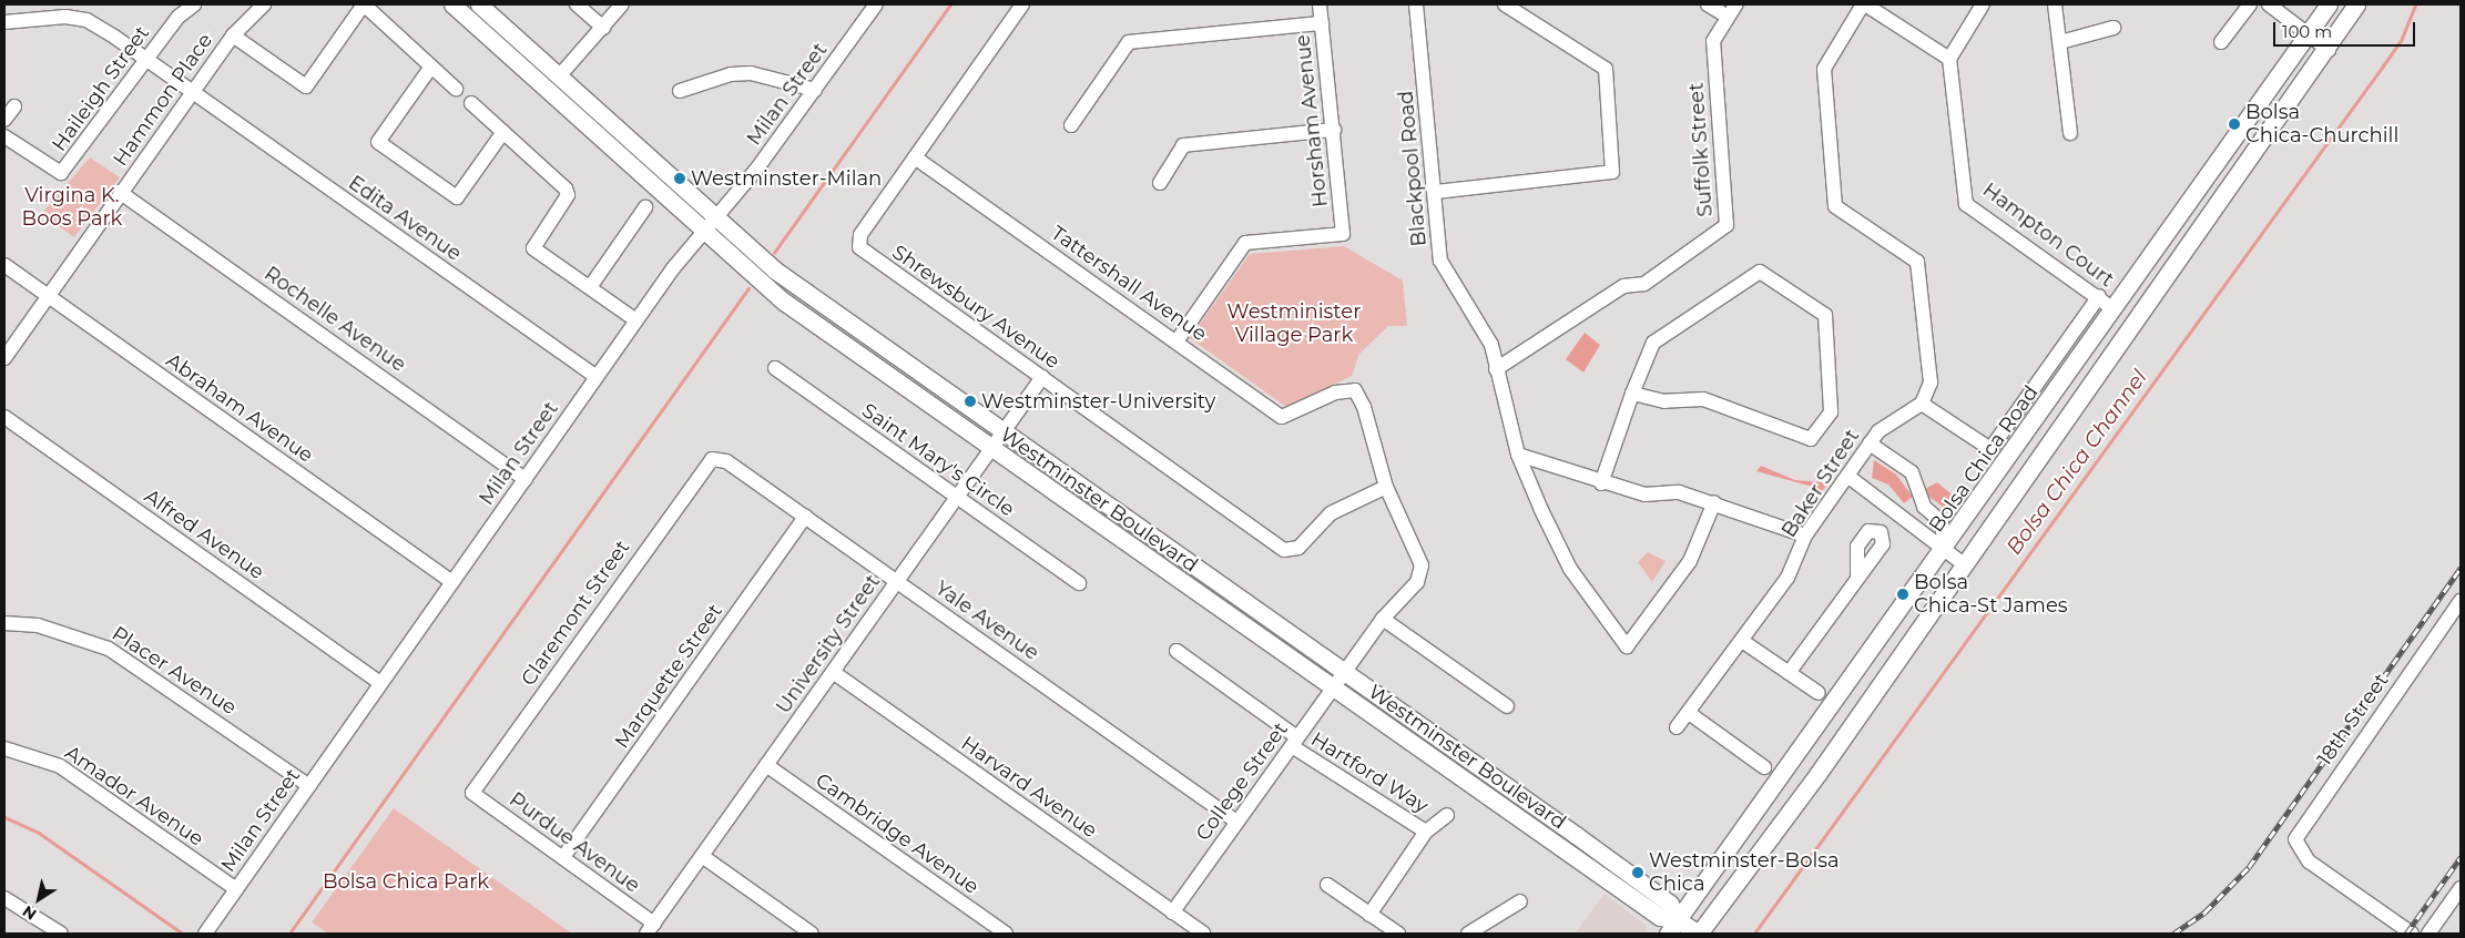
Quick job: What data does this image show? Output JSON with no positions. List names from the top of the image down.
{
  "streets": {
    "main road": ["Bolsa Chica Road", "Westminster Boulevard"],
    "street": [
      "Haileigh Street",
      "Milan Street",
      "Hammon Place",
      "Horsham Avenue",
      "Suffolk Street",
      "Blackpool Road",
      "Edita Avenue",
      "Hampton Court",
      "Tattershall Avenue",
      "Shrewsbury Avenue",
      "Rochelle Avenue",
      "Abraham Avenue",
      "Saint Mary's Circle",
      "Baker Street",
      "Alfred Avenue",
      "Claremont Street",
      "Yale Avenue",
      "University Street",
      "Placer Avenue",
      "Marquette Street",
      "18th Street",
      "Hartford Way",
      "College Street",
      "Harvard Avenue",
      "Amador Avenue",
      "Cambridge Avenue",
      "Purdue Avenue"
    ]
  },
  "crossings": [
    ["Haileigh Street", "Edita Avenue"],
    ["Milan Street", "Edita Avenue"],
    ["Milan Street", "Rochelle Avenue"],
    ["Milan Street", "Abraham Avenue"],
    ["Milan Street", "Westminster Boulevard"],
    ["Milan Street", "Alfred Avenue"],
    ["Milan Street", "Placer Avenue"],
    ["Milan Street", "Amador Avenue"],
    ["Hammon Place", "Edita Avenue"],
    ["Hammon Place", "Rochelle Avenue"],
    ["Hammon Place", "Abraham Avenue"],
    ["Horsham Avenue", "Tattershall Avenue"],
    ["Suffolk Street", "Blackpool Road"],
    ["Hampton Court", "Bolsa Chica Road"],
    ["Tattershall Avenue", "Shrewsbury Avenue"],
    ["Tattershall Avenue", "College Street"],
    ["Shrewsbury Avenue", "University Street"],
    ["Shrewsbury Avenue", "College Street"],
    ["Bolsa Chica Road", "Westminster Boulevard"],
    ["Saint Mary's Circle", "University Street"],
    ["Westminster Boulevard", "University Street"],
    ["Westminster Boulevard", "College Street"],
    ["Claremont Street", "Yale Avenue"],
    ["Claremont Street", "Purdue Avenue"],
    ["Yale Avenue", "University Street"],
    ["Yale Avenue", "Marquette Street"],
    ["Yale Avenue", "College Street"],
    ["University Street", "Harvard Avenue"],
    ["University Street", "Cambridge Avenue"],
    ["University Street", "Purdue Avenue"],
    ["Marquette Street", "Purdue Avenue"],
    ["Hartford Way", "College Street"],
    ["College Street", "Harvard Avenue"]
  ],
  "water": ["Bolsa Chica Channel"],
  "parks": ["Virgina K. Boos Park", "Westminister Village Park", "Bolsa Chica Park"],
  "places": [
    "Bolsa Chica-Churchill",
    "Westminster-Milan",
    "Westminster-University",
    "Bolsa Chica-St James",
    "Westminster-Bolsa Chica"
  ],
  "scale_bar": "100 m",
  "north": "bottom left"
}
